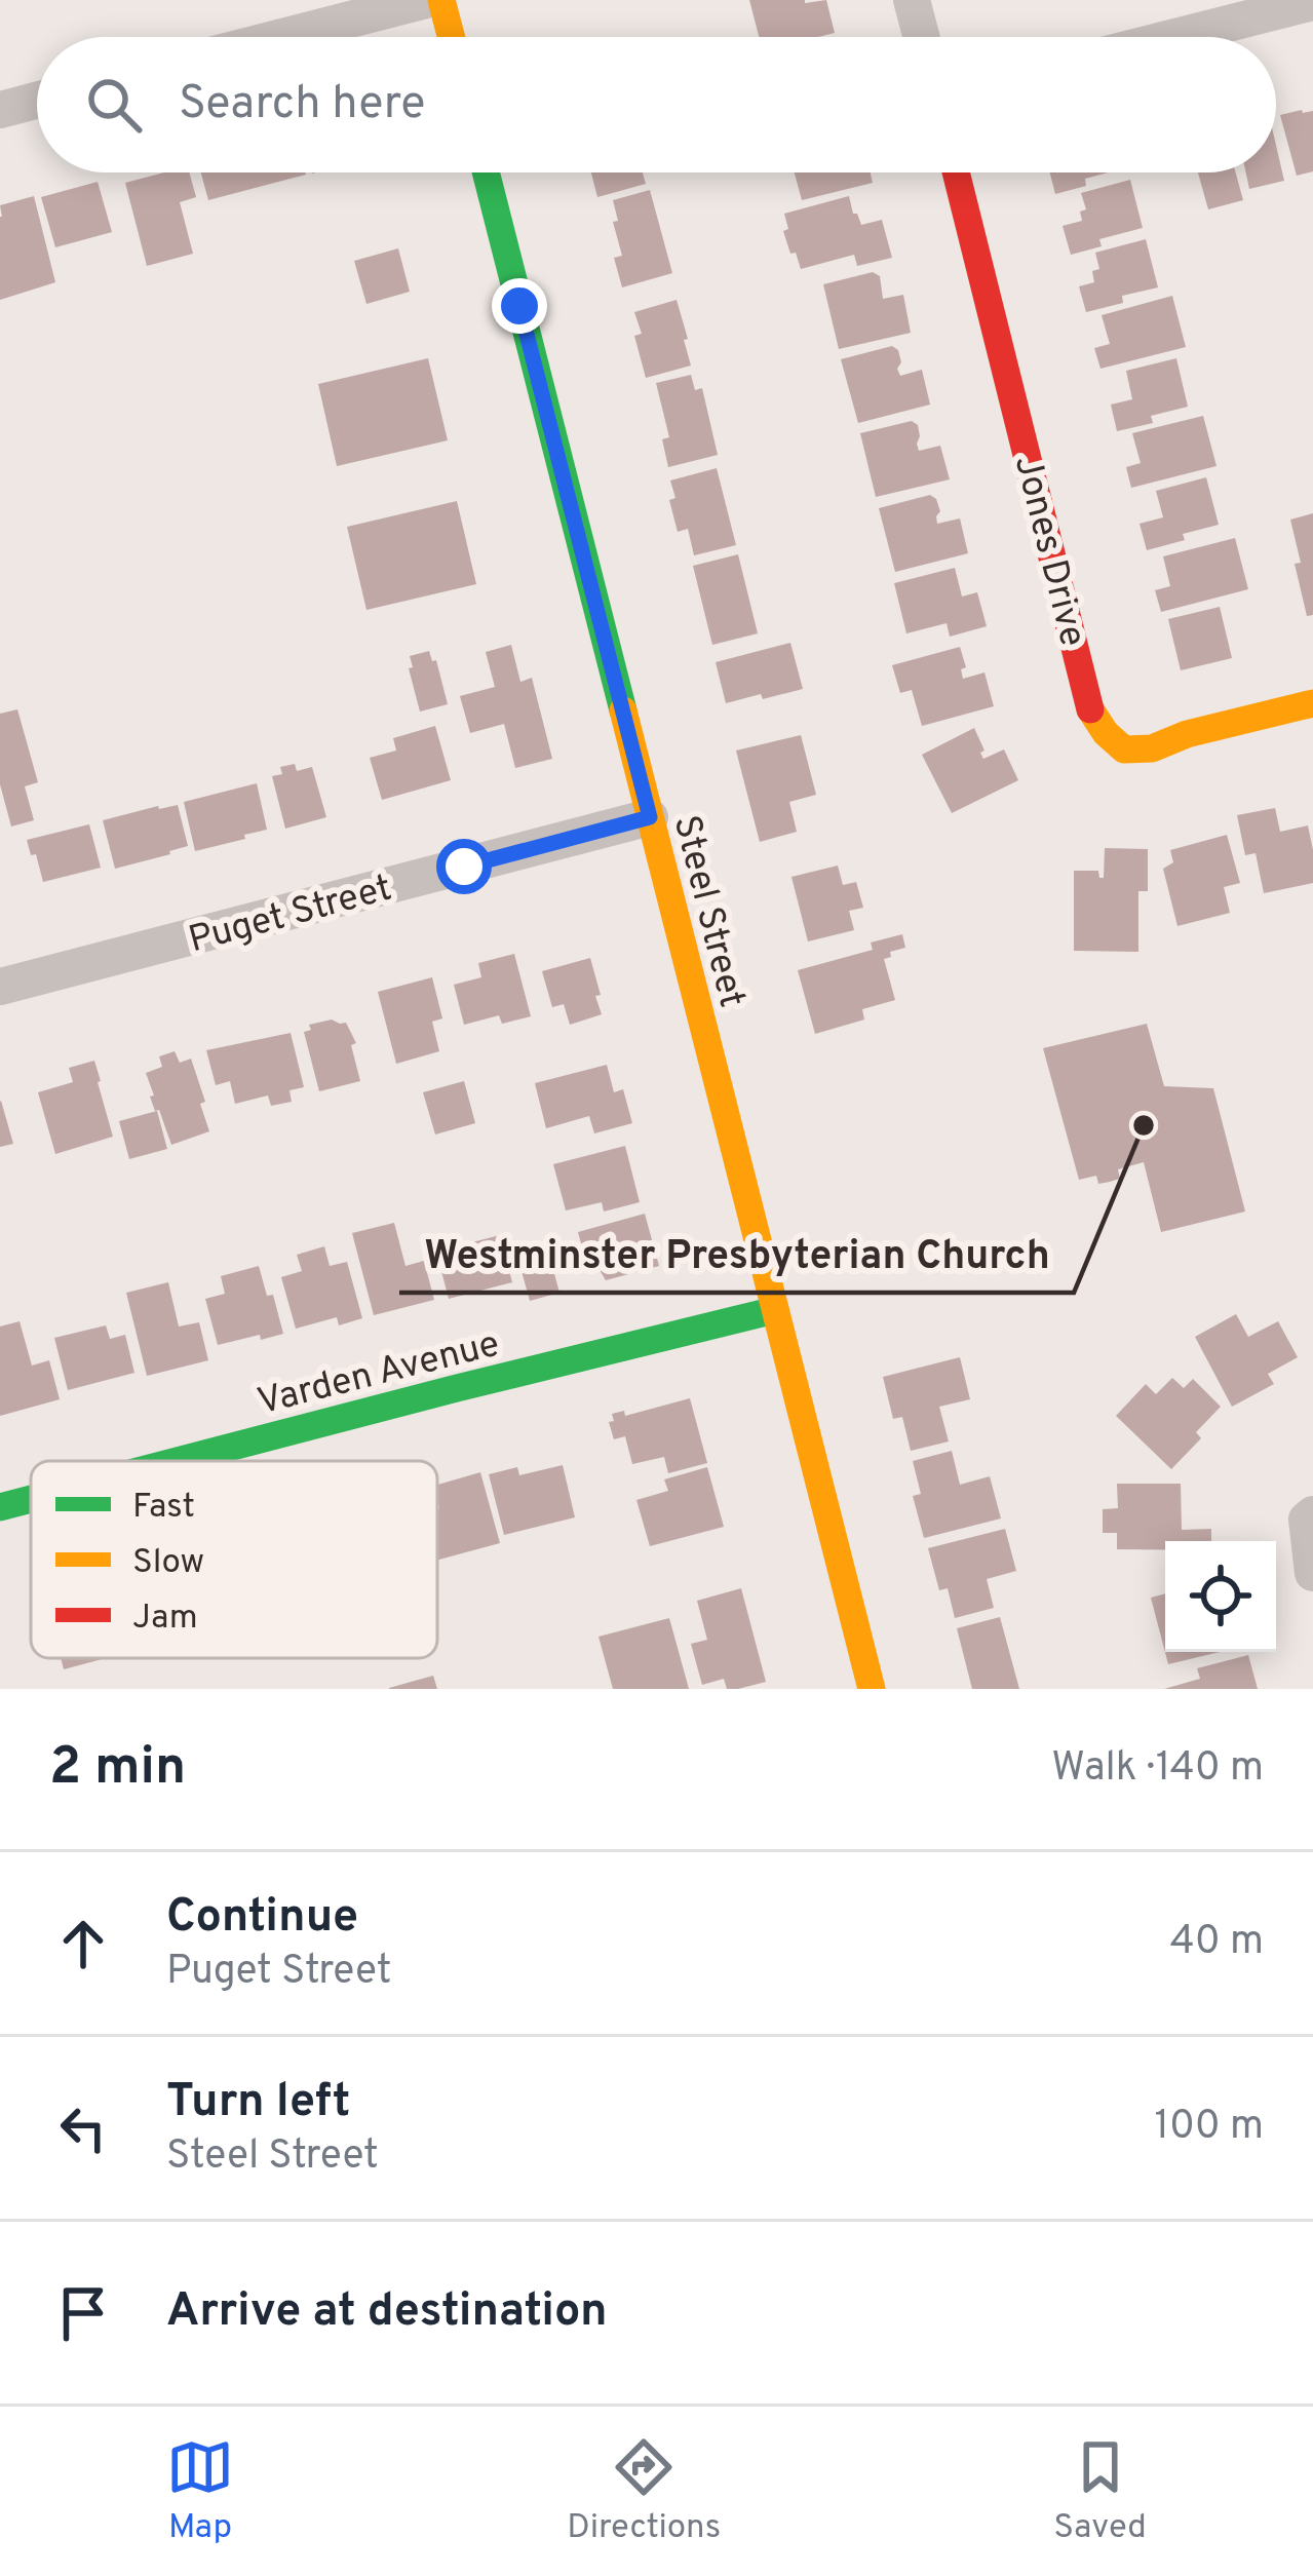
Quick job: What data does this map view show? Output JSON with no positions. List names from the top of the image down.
{
  "streets": {
    "street": [
      "Jones Drive",
      "Steel Street",
      "Puget Street",
      "Varden Avenue"
    ]
  },
  "crossings": [
    ["Steel Street", "Puget Street"],
    ["Steel Street", "Varden Avenue"]
  ],
  "places": ["Westminster Presbyterian Church"],
  "legend": ["Fast", "Slow", "Jam"],
  "page": {
    "search": "Search here",
    "heading": ["2 min", "Walk · 140 m"],
    "list": [
      ["Continue", "Puget Street", "40 m"],
      ["Turn left", "Steel Street", "100 m"],
      "Arrive at destination"
    ],
    "nav": ["Map", "Directions", "Saved"]
  }
}
